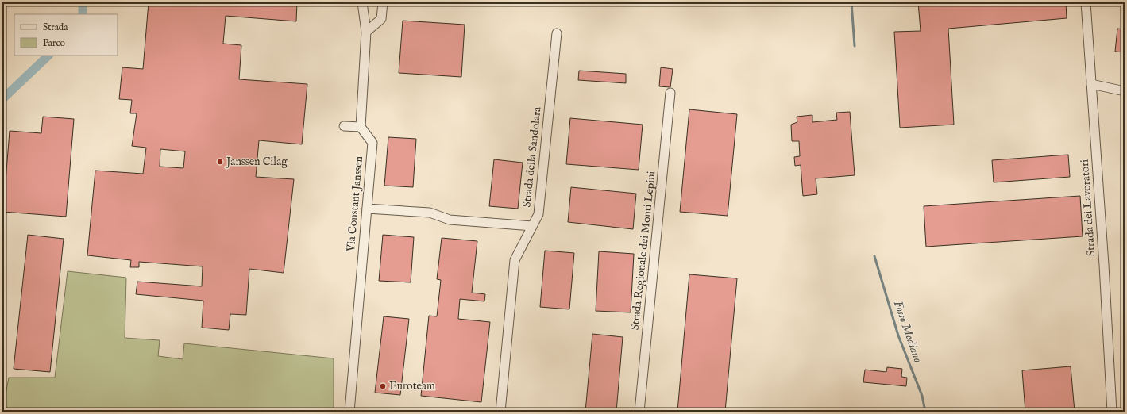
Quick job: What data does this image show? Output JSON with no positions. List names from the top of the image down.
{
  "streets": {
    "street": [
      "Strada della Sandolara",
      "Via Constant Janssen",
      "Strada dei Lavoratori",
      "Strada Regionale dei Monti Lepini"
    ]
  },
  "water": ["Fosso Mediano"],
  "places": ["Janssen Cilag", "Euroteam"],
  "legend": ["Strada", "Parco"]
}
